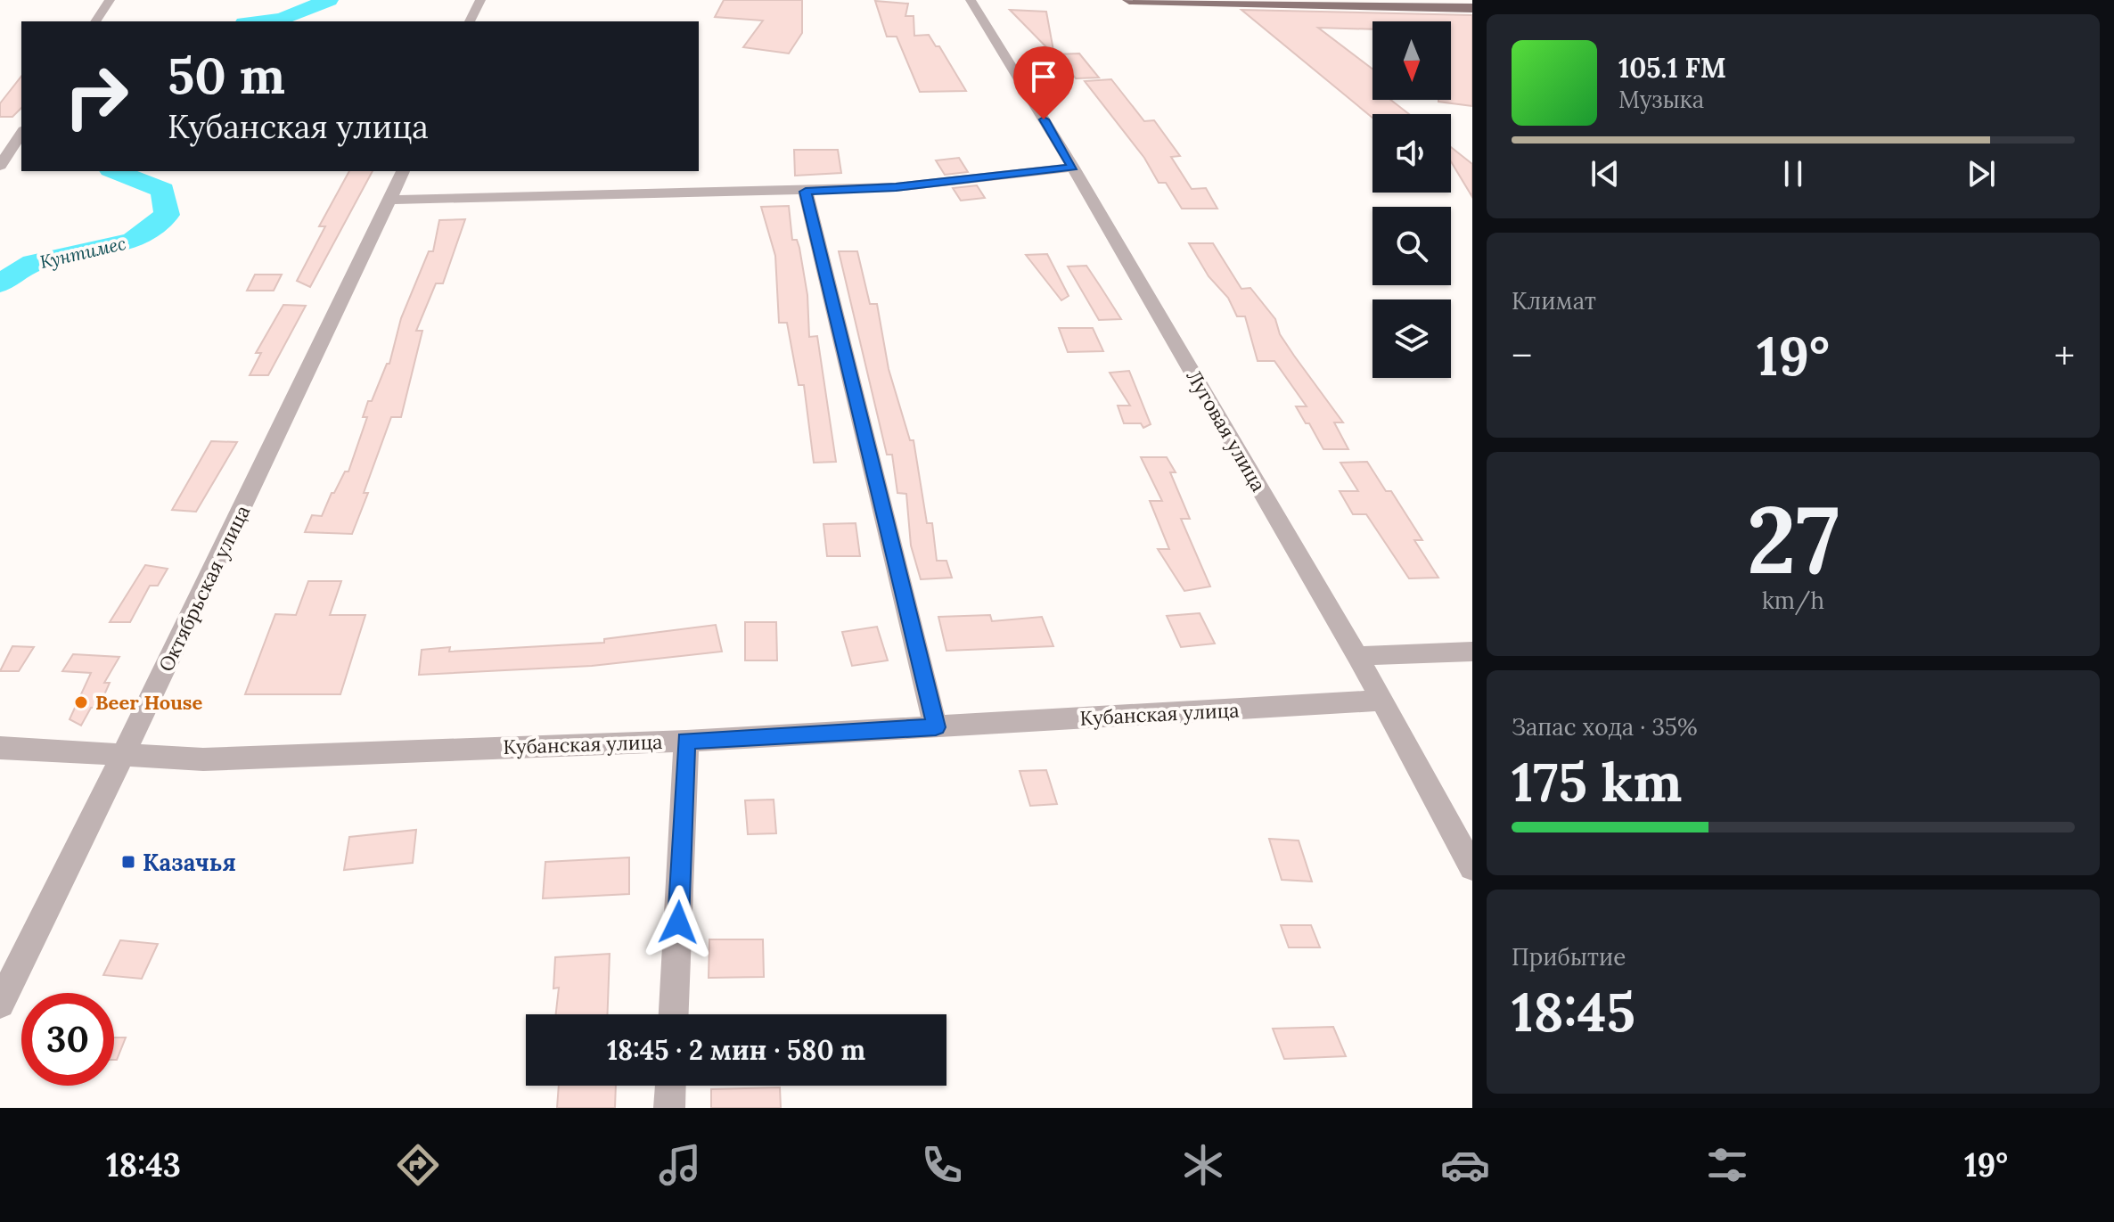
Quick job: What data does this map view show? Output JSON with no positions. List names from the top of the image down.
{
  "streets": {
    "street": ["Луговая улица", "Октябрьская улица", "Кубанская улица"]
  },
  "crossings": [
    ["Луговая улица", "Кубанская улица"],
    ["Октябрьская улица", "Кубанская улица"]
  ],
  "water": ["Кунтимес"],
  "places": {
    "other": ["Beer House"],
    "transit": ["Казачья"]
  },
  "north": "bottom",
  "page": {
    "turn": ["50 m", "Кубанская улица"],
    "song": ["105.1 FM", "Музыка"],
    "tile": [
      "Климат",
      ["27", "km/h"],
      ["Запас хода · 35%", "175 km"],
      ["Прибытие", "18:45"]
    ],
    "heat": ["−", "19°", "+"],
    "limit": "30",
    "trip": "18:45 · 2 мин · 580 m",
    "tabs": ["18:43", "19°"]
  }
}
